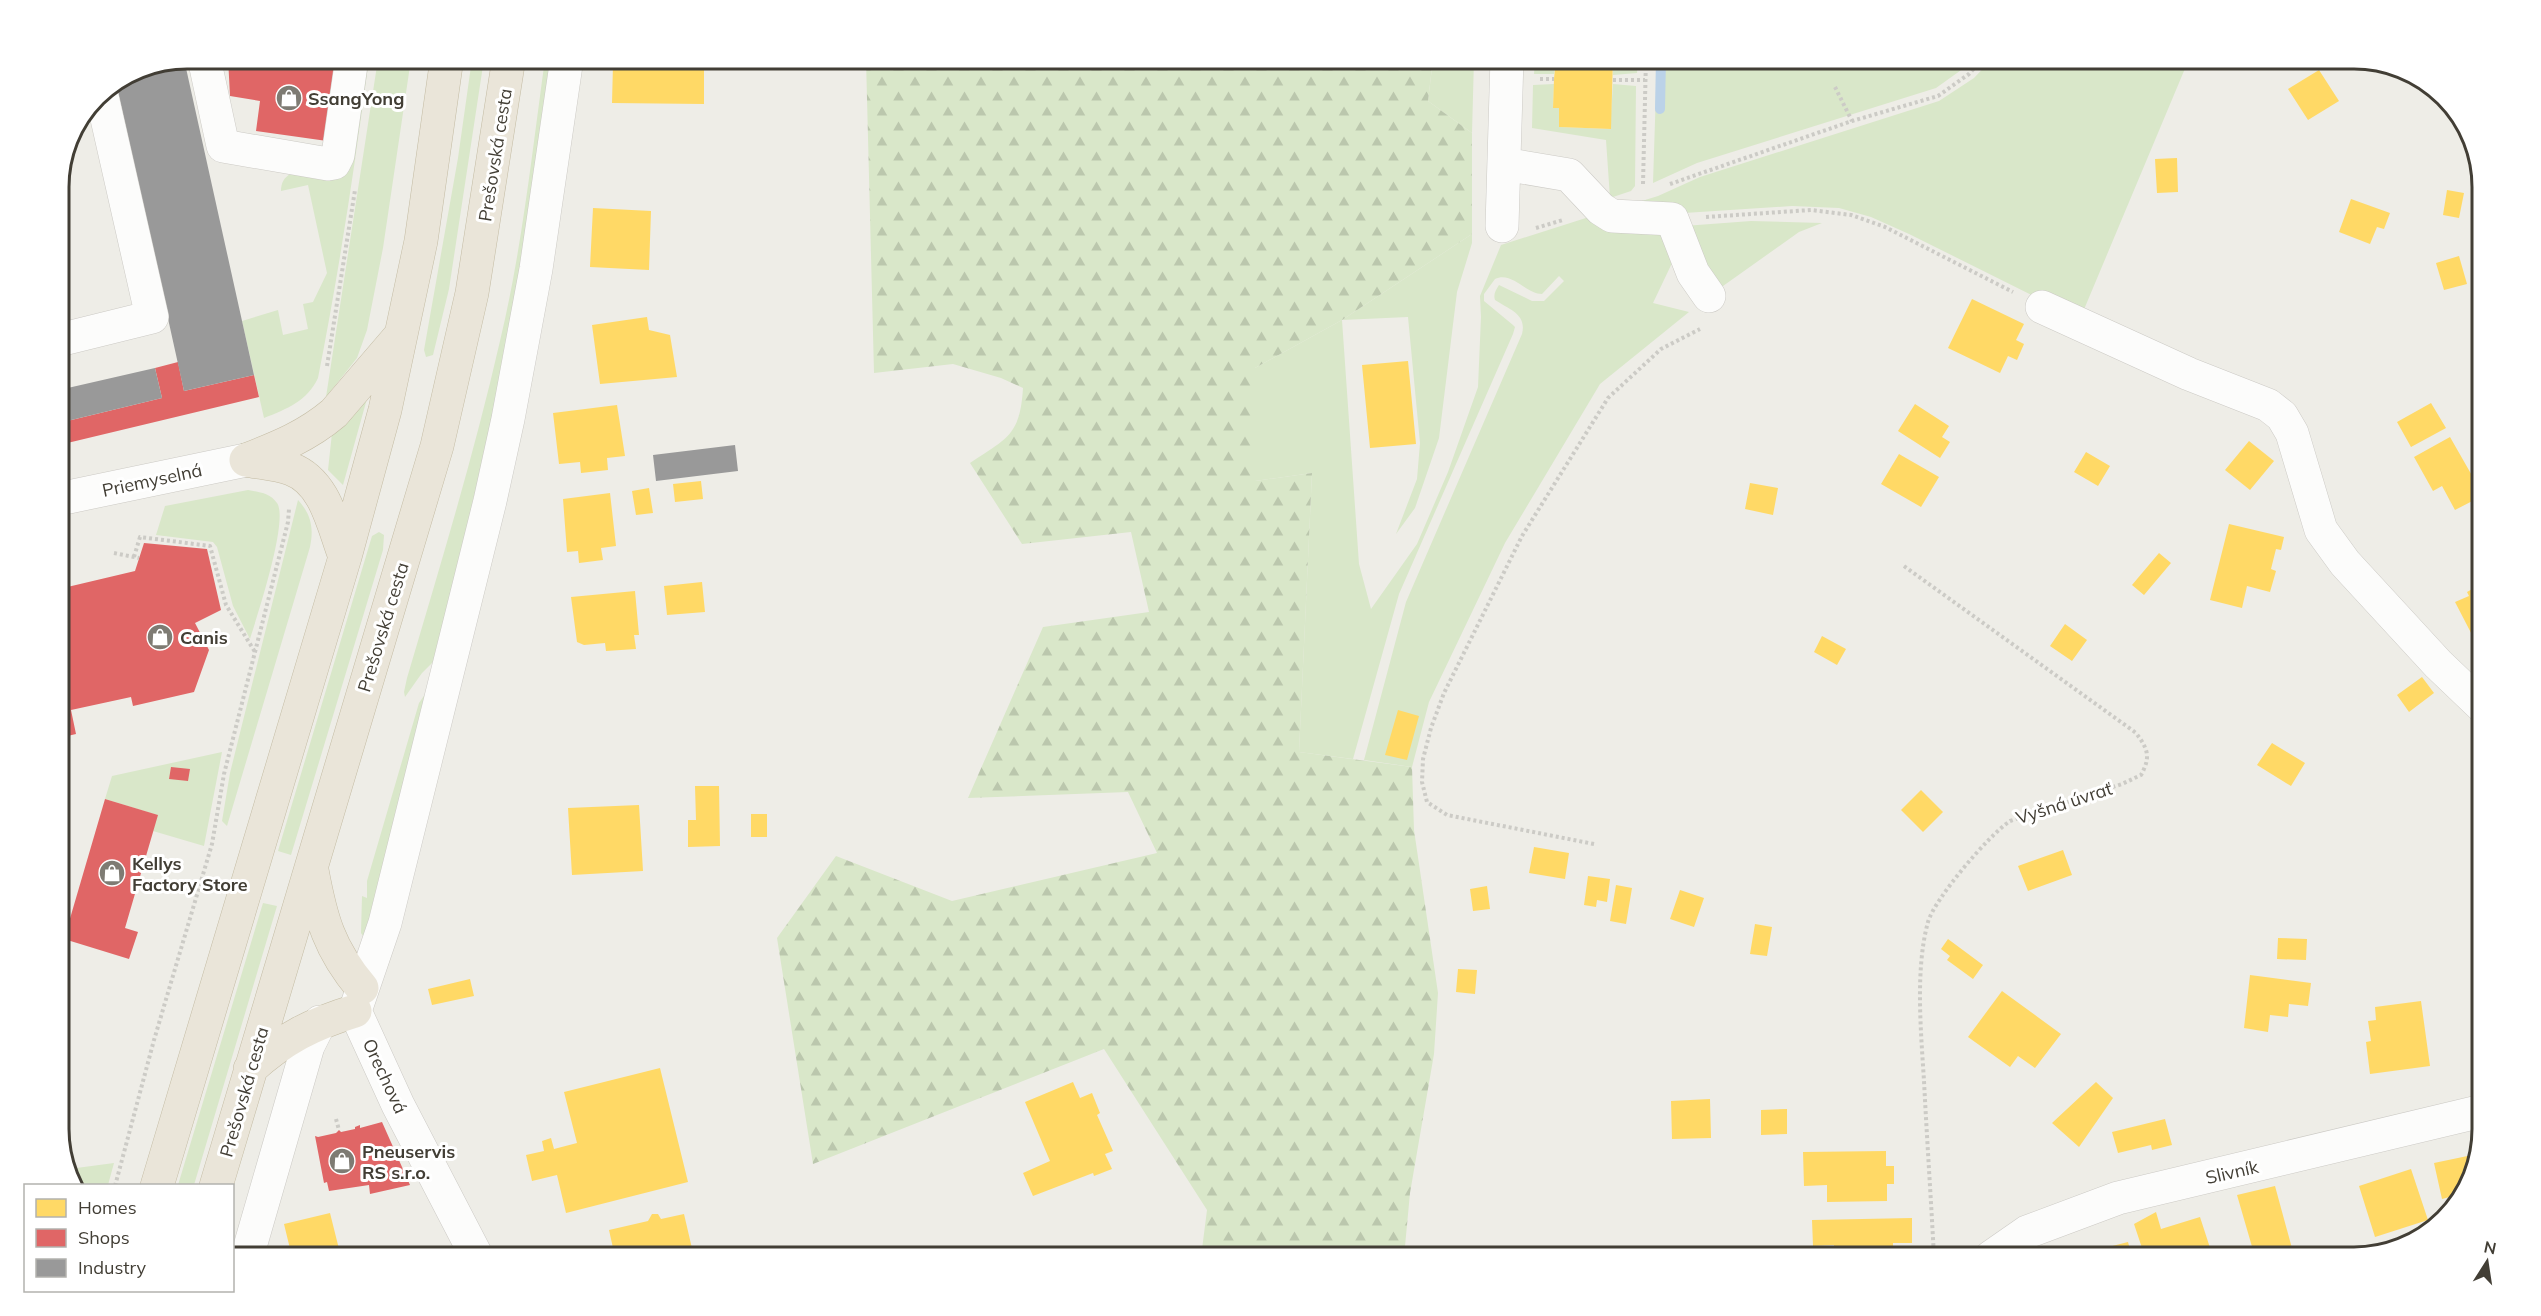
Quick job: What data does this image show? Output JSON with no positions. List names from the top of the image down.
{
  "streets": {
    "highway": ["Prešovská cesta"],
    "street": ["Priemyselná", "Orechová", "Slivník"],
    "path": ["Vyšná úvrať"]
  },
  "places": {
    "shop": [
      "SsangYong",
      "Canis",
      "Kellys Factory Store",
      "Pneuservis RS s.r.o."
    ]
  },
  "legend": ["Homes", "Shops", "Industry"],
  "north": "top"
}
